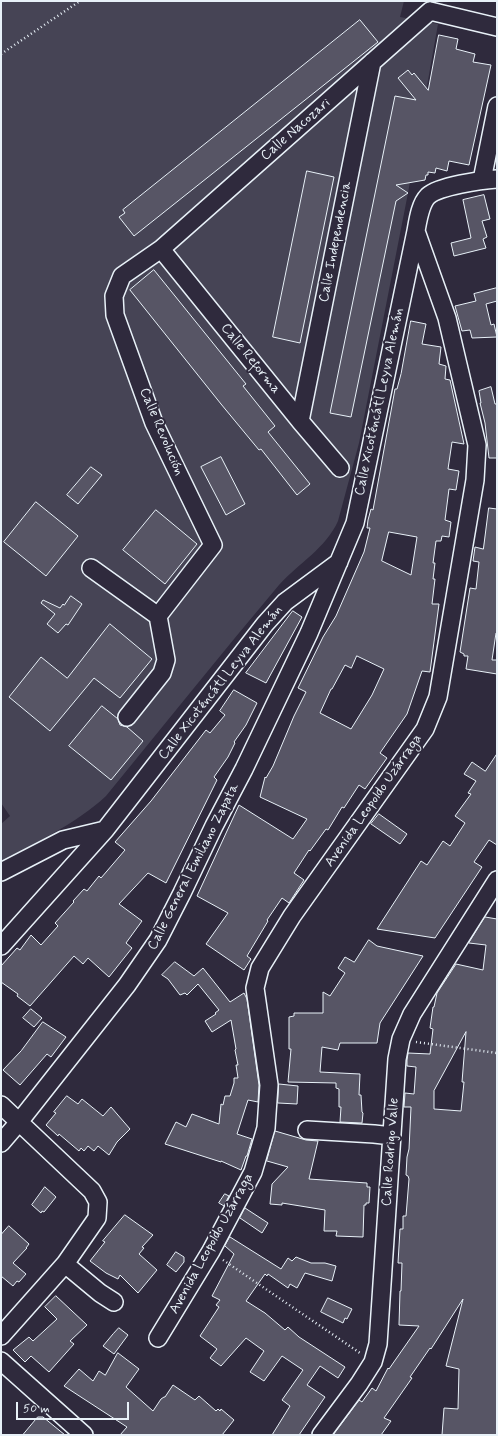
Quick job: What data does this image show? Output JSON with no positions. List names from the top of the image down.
{
  "streets": {
    "street": [
      "Calle Nacozari",
      "Calle Independencia",
      "Calle Reforma",
      "Calle Xicoténcátl Leyva Alemán",
      "Calle Revolución",
      "Avenida Leopoldo Uzárraga",
      "Calle General Emiliano Zapata",
      "Calle Rodrigo Valle"
    ]
  },
  "crossings": [
    ["Calle Nacozari", "Calle Independencia"],
    ["Calle Nacozari", "Calle Reforma"],
    ["Calle Nacozari", "Calle Revolución"],
    ["Calle Independencia", "Calle Reforma"],
    ["Calle Reforma", "Calle Revolución"],
    ["Calle Xicoténcátl Leyva Alemán", "Avenida Leopoldo Uzárraga"],
    ["Calle Xicoténcátl Leyva Alemán", "Calle General Emiliano Zapata"]
  ],
  "scale_bar": "50 m"
}
